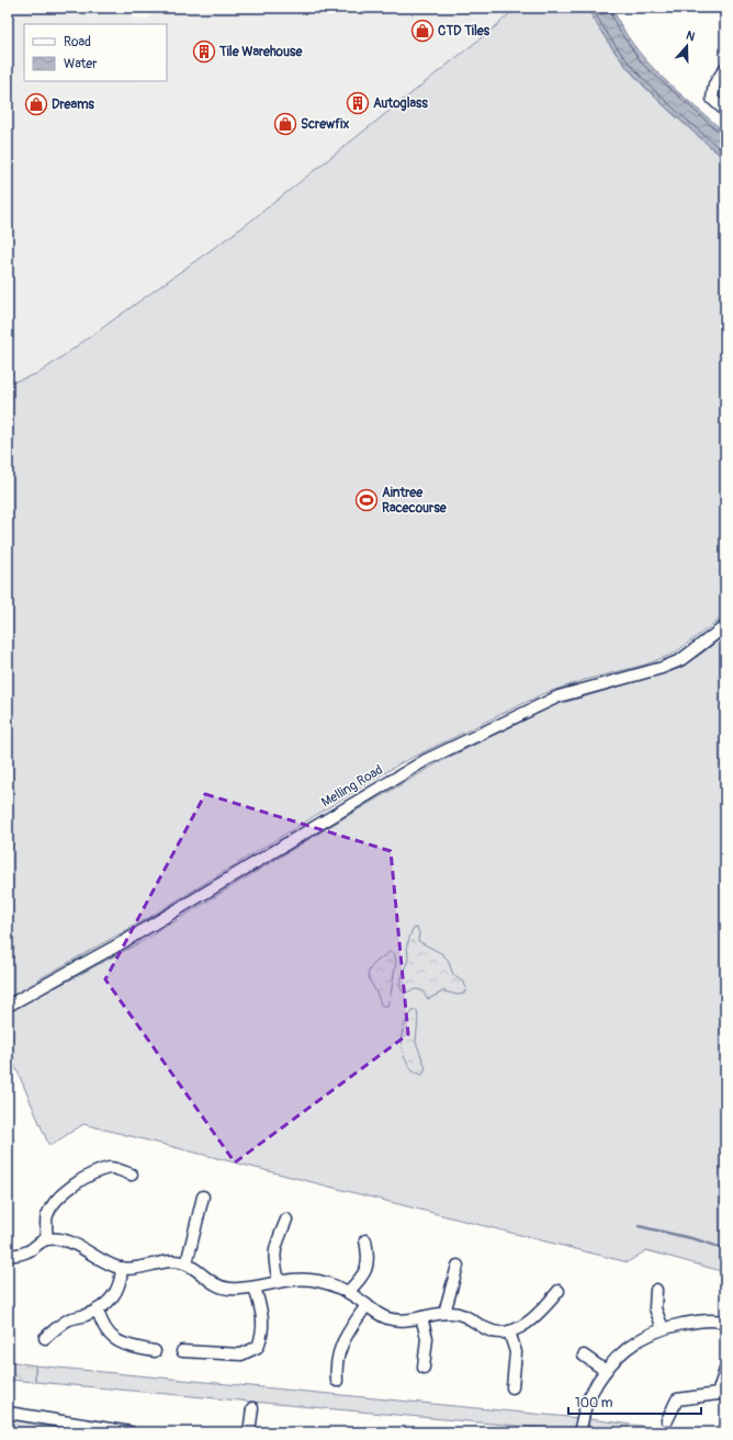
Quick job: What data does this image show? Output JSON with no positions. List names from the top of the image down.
{
  "streets": {
    "street": ["Melling Road"]
  },
  "places": {
    "shop": ["CTD Tiles", "Dreams", "Screwfix"],
    "building": ["Tile Warehouse", "Autoglass"],
    "sports": ["Aintree Racecourse"]
  },
  "legend": ["Road", "Water"],
  "scale_bar": "100 m",
  "north": "top"
}
